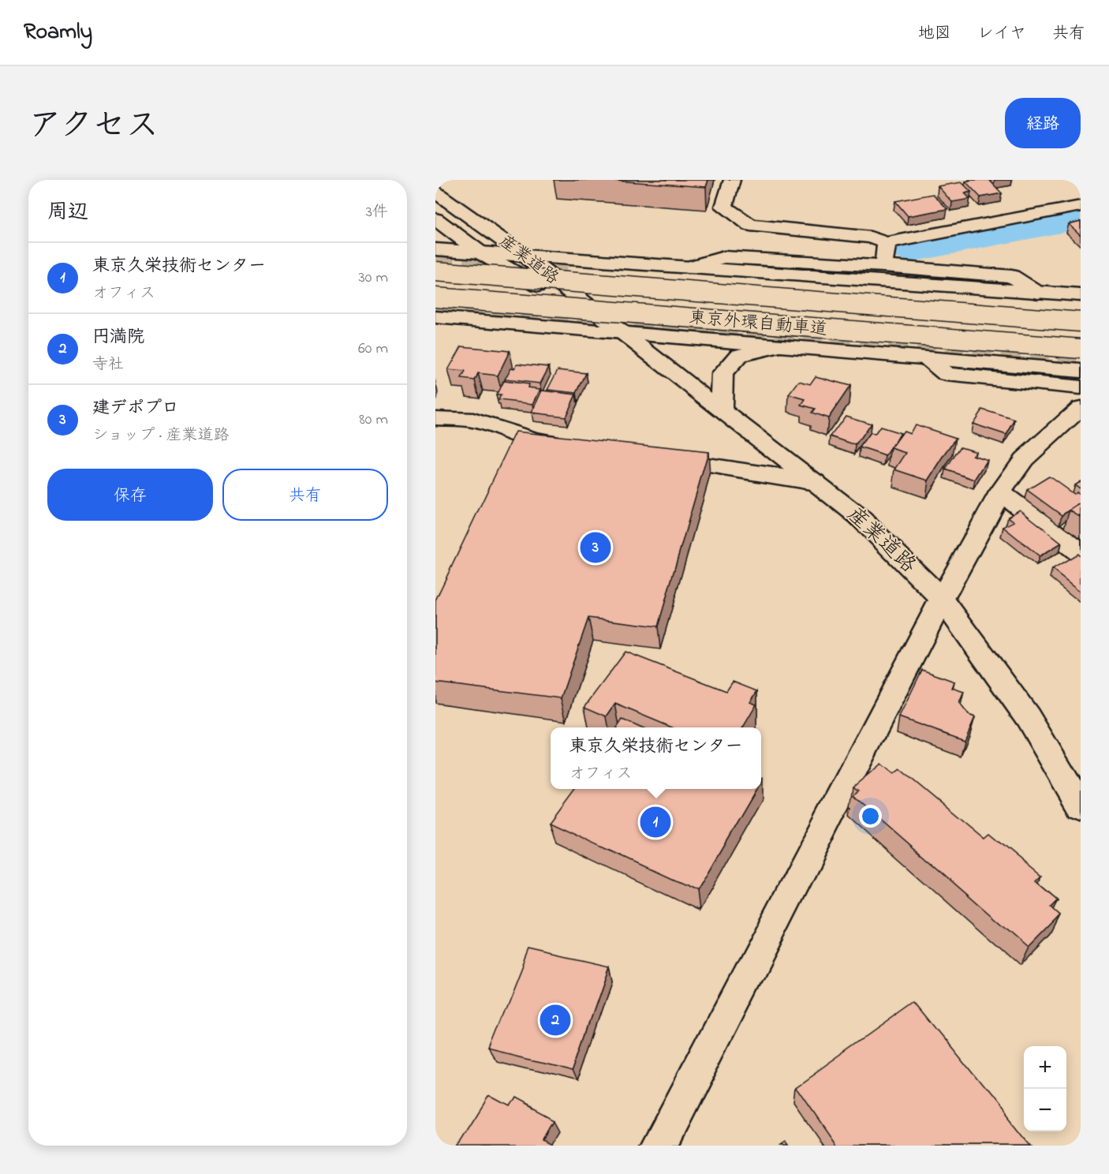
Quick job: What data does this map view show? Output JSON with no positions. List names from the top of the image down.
{
  "streets": {
    "main road": ["産業道路", "東京外環自動車道"]
  },
  "page": {
    "header": "Roamly",
    "nav": ["地図", "レイヤ", "共有"],
    "title": "アクセス",
    "buttons": [
      "経路",
      ["保存", "共有"]
    ],
    "heading": ["周辺", "3件"],
    "list": [
      {
        "mark": "1",
        "name": "東京久栄技術センター",
        "note": "オフィス",
        "value": "30 m"
      },
      {
        "mark": "2",
        "name": "円満院",
        "note": "寺社",
        "value": "60 m"
      },
      {
        "mark": "3",
        "name": "建デポプロ",
        "note": "ショップ · 産業道路",
        "value": "80 m"
      }
    ],
    "pins": ["3", "1", "2"],
    "popup": ["東京久栄技術センター", "オフィス"],
    "map_buttons": ["+", "−"]
  }
}
